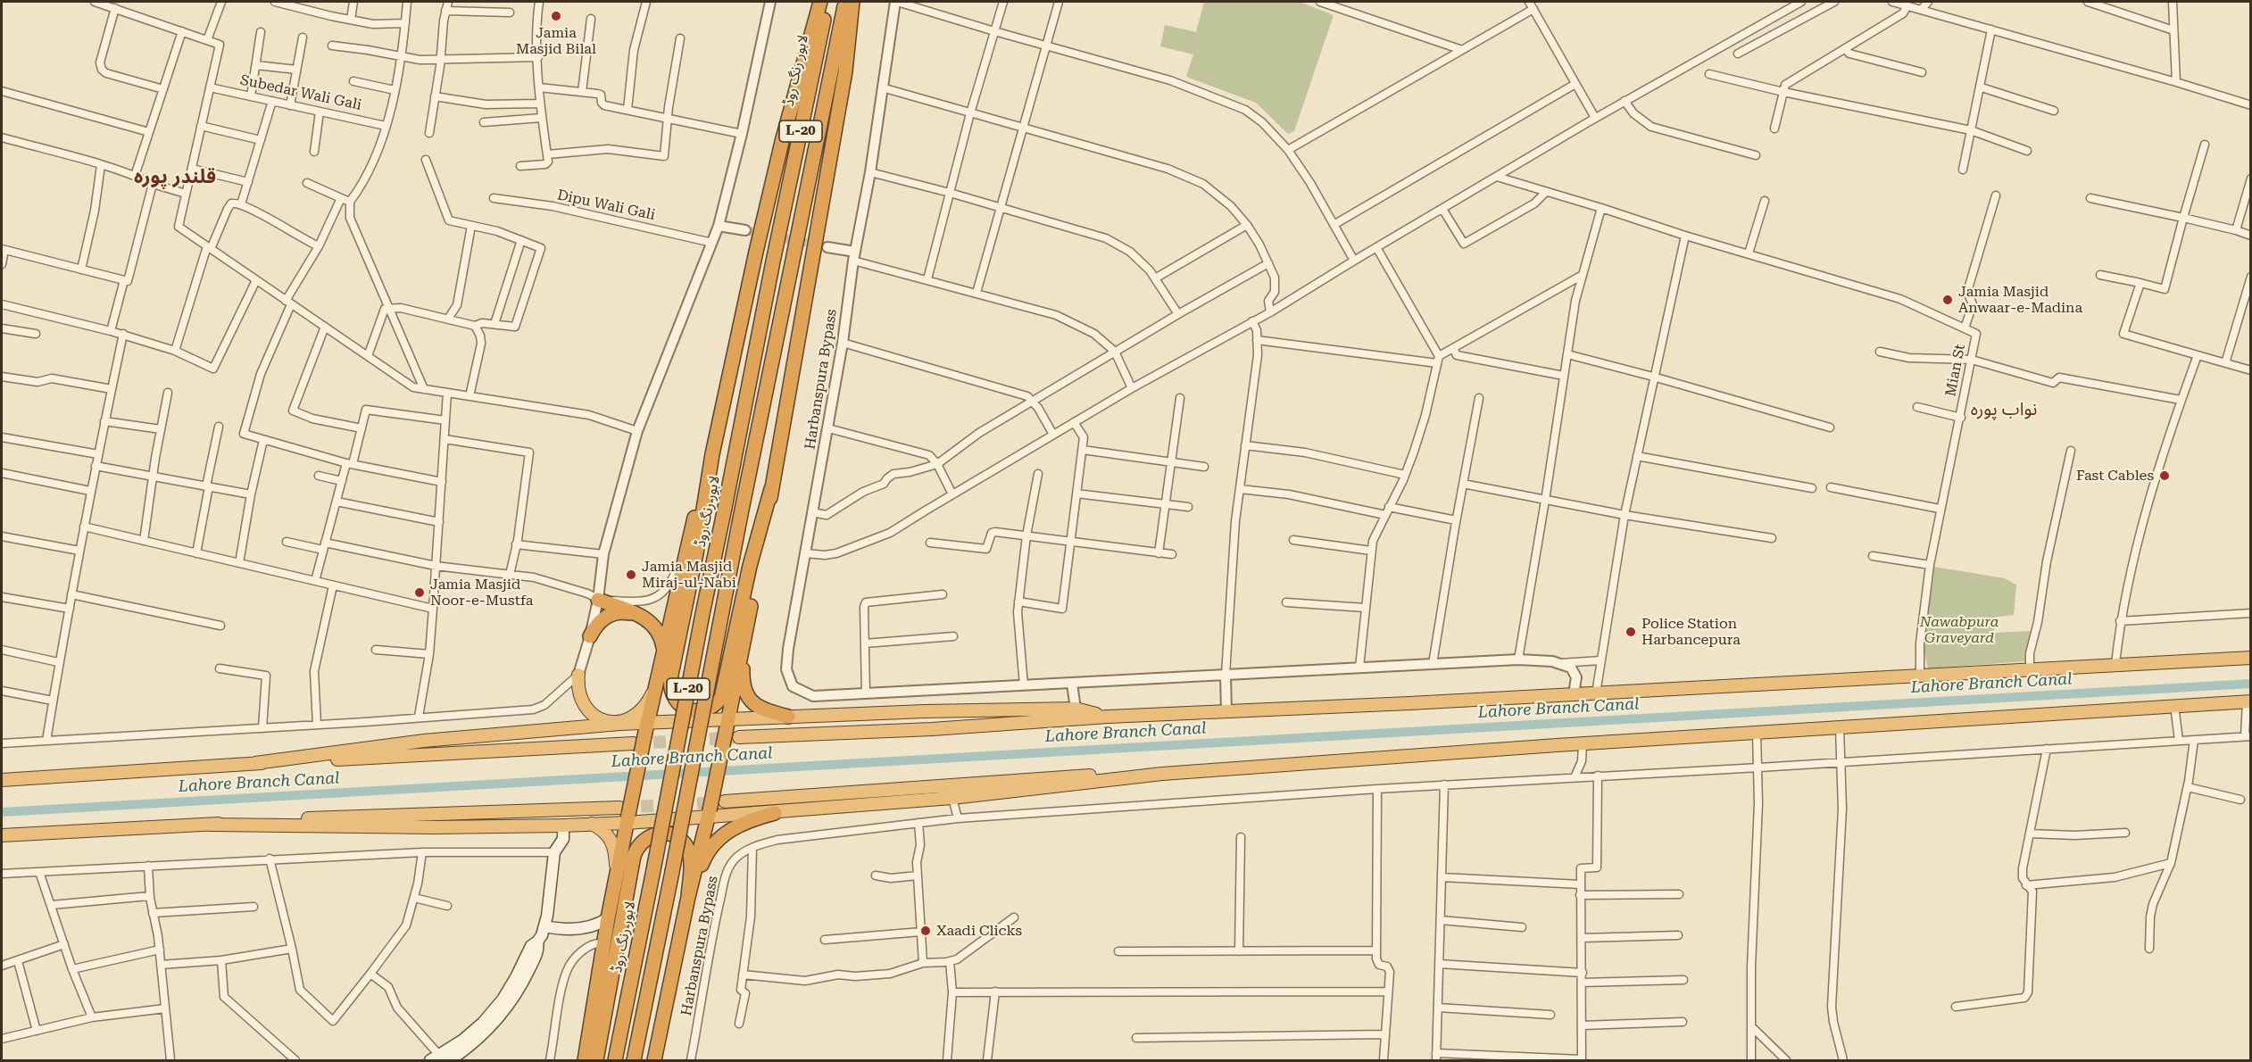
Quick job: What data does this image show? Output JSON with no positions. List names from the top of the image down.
{
  "streets": {
    "highway": ["لاہور رنگ روڈ", "L-20"],
    "street": [
      "Subedar Wali Gali",
      "Dipu Wali Gali",
      "Mian St",
      "Harbanspura Bypass"
    ]
  },
  "districts": ["قلندر پورہ", "نواب پورہ"],
  "water": ["Lahore Branch Canal"],
  "parks": ["Nawabpura Graveyard"],
  "places": [
    "Jamia Masjid Bilal",
    "Jamia Masjid Anwaar-e-Madina",
    "Fast Cables",
    "Jamia Masjid Miraj-ul-Nabi",
    "Jamia Masjid Noor-e-Mustfa",
    "Police Station Harbancepura",
    "Xaadi Clicks"
  ]
}
